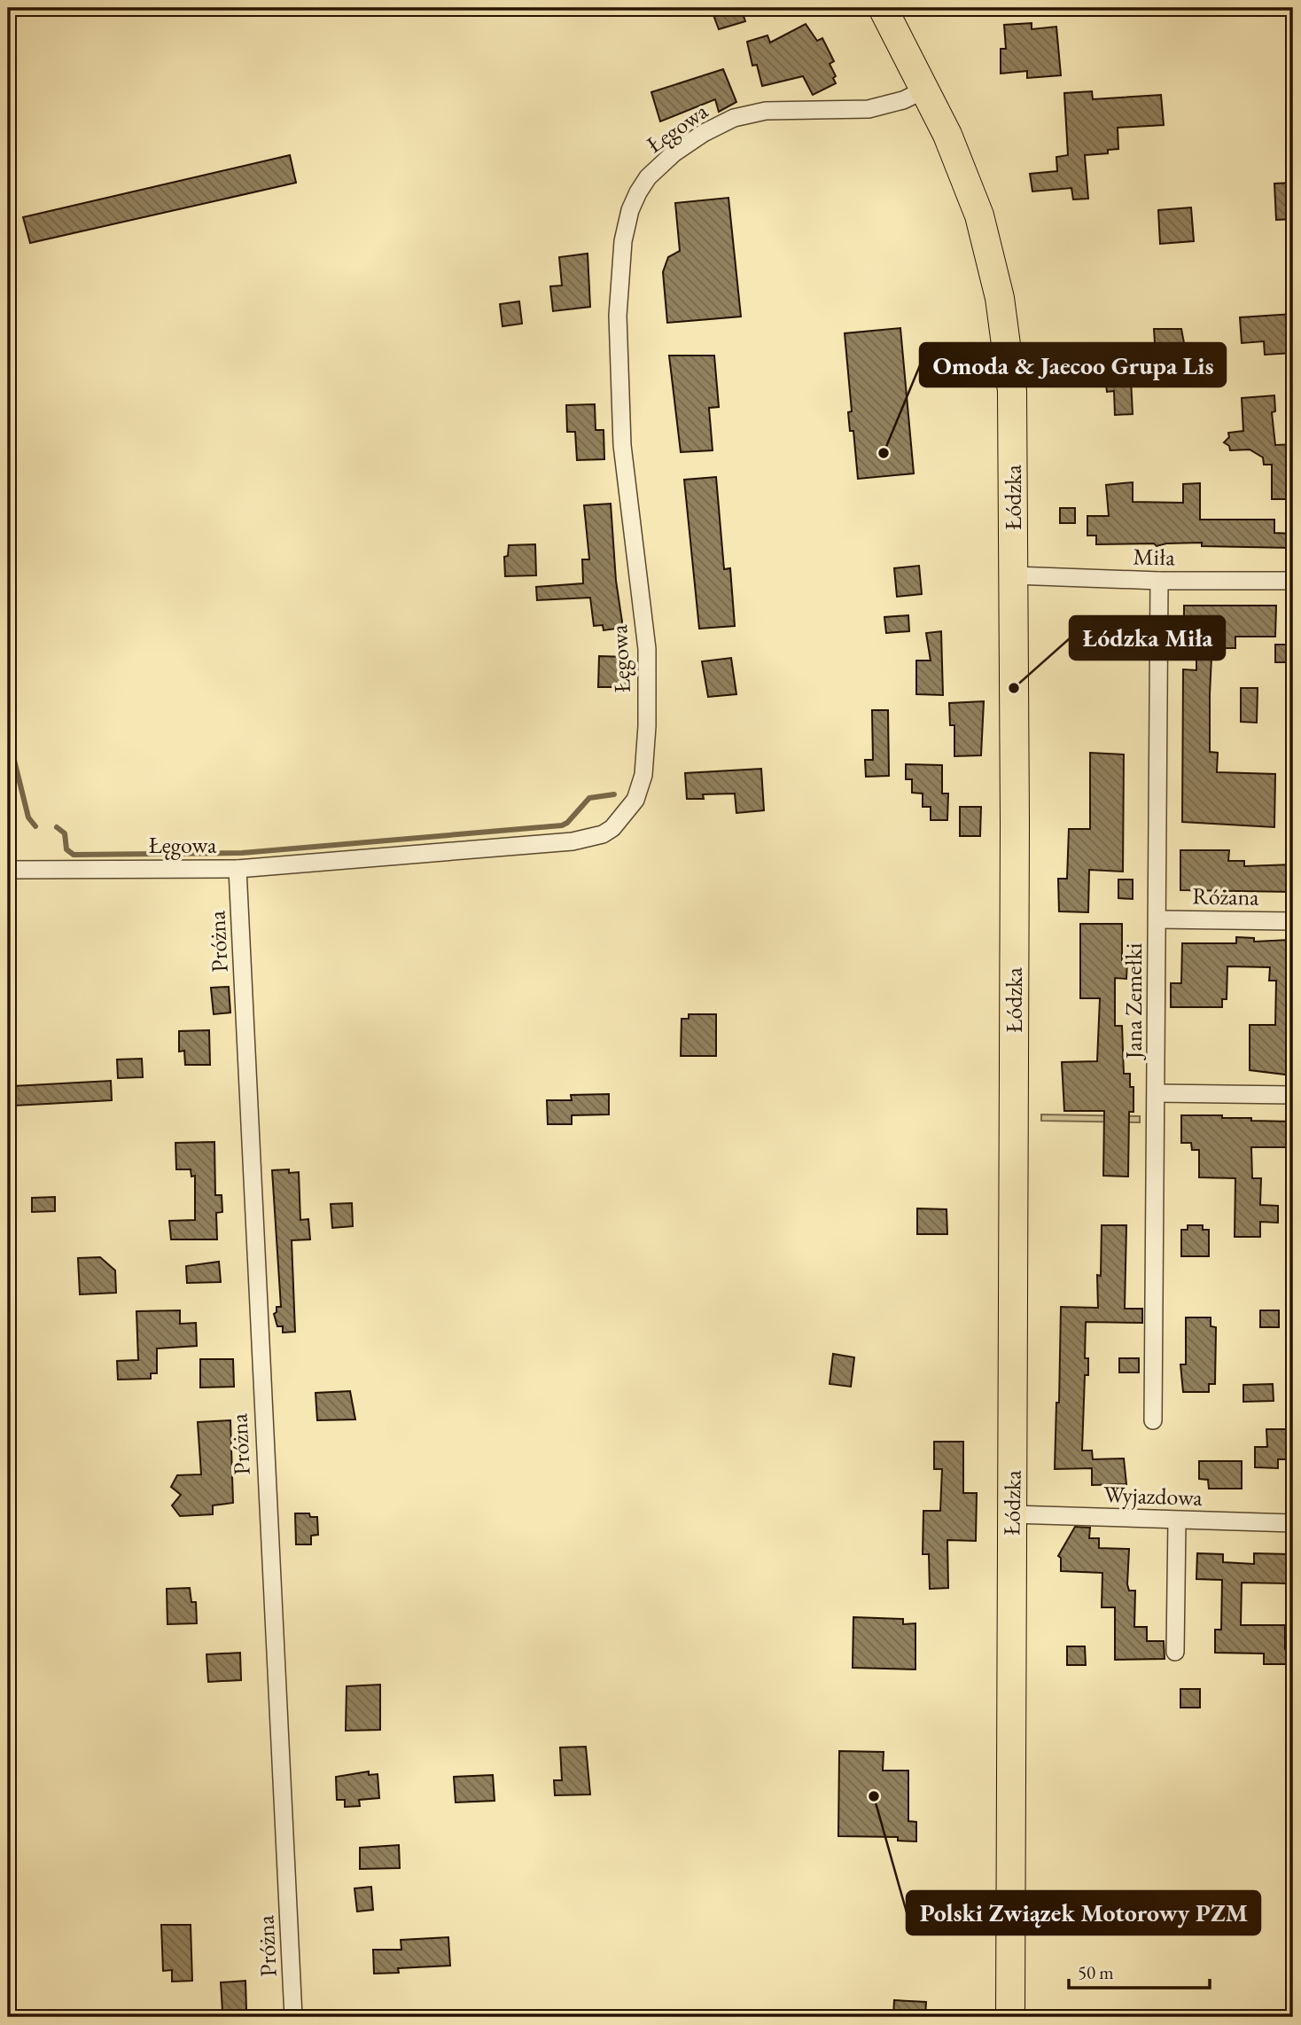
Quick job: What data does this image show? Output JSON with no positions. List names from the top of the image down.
{
  "streets": {
    "main road": ["Łódzka"],
    "street": [
      "Łęgowa",
      "Miła",
      "Różana",
      "Próżna",
      "Jana Zemełki",
      "Wyjazdowa"
    ]
  },
  "crossings": [
    ["Łęgowa", "Łódzka"],
    ["Łęgowa", "Próżna"],
    ["Łódzka", "Miła"],
    ["Łódzka", "Wyjazdowa"],
    ["Miła", "Jana Zemełki"],
    ["Różana", "Jana Zemełki"]
  ],
  "places": ["Omoda & Jaecoo Grupa Lis", "Łódzka Miła", "Polski Związek Motorowy PZM"],
  "scale_bar": "50 m"
}
